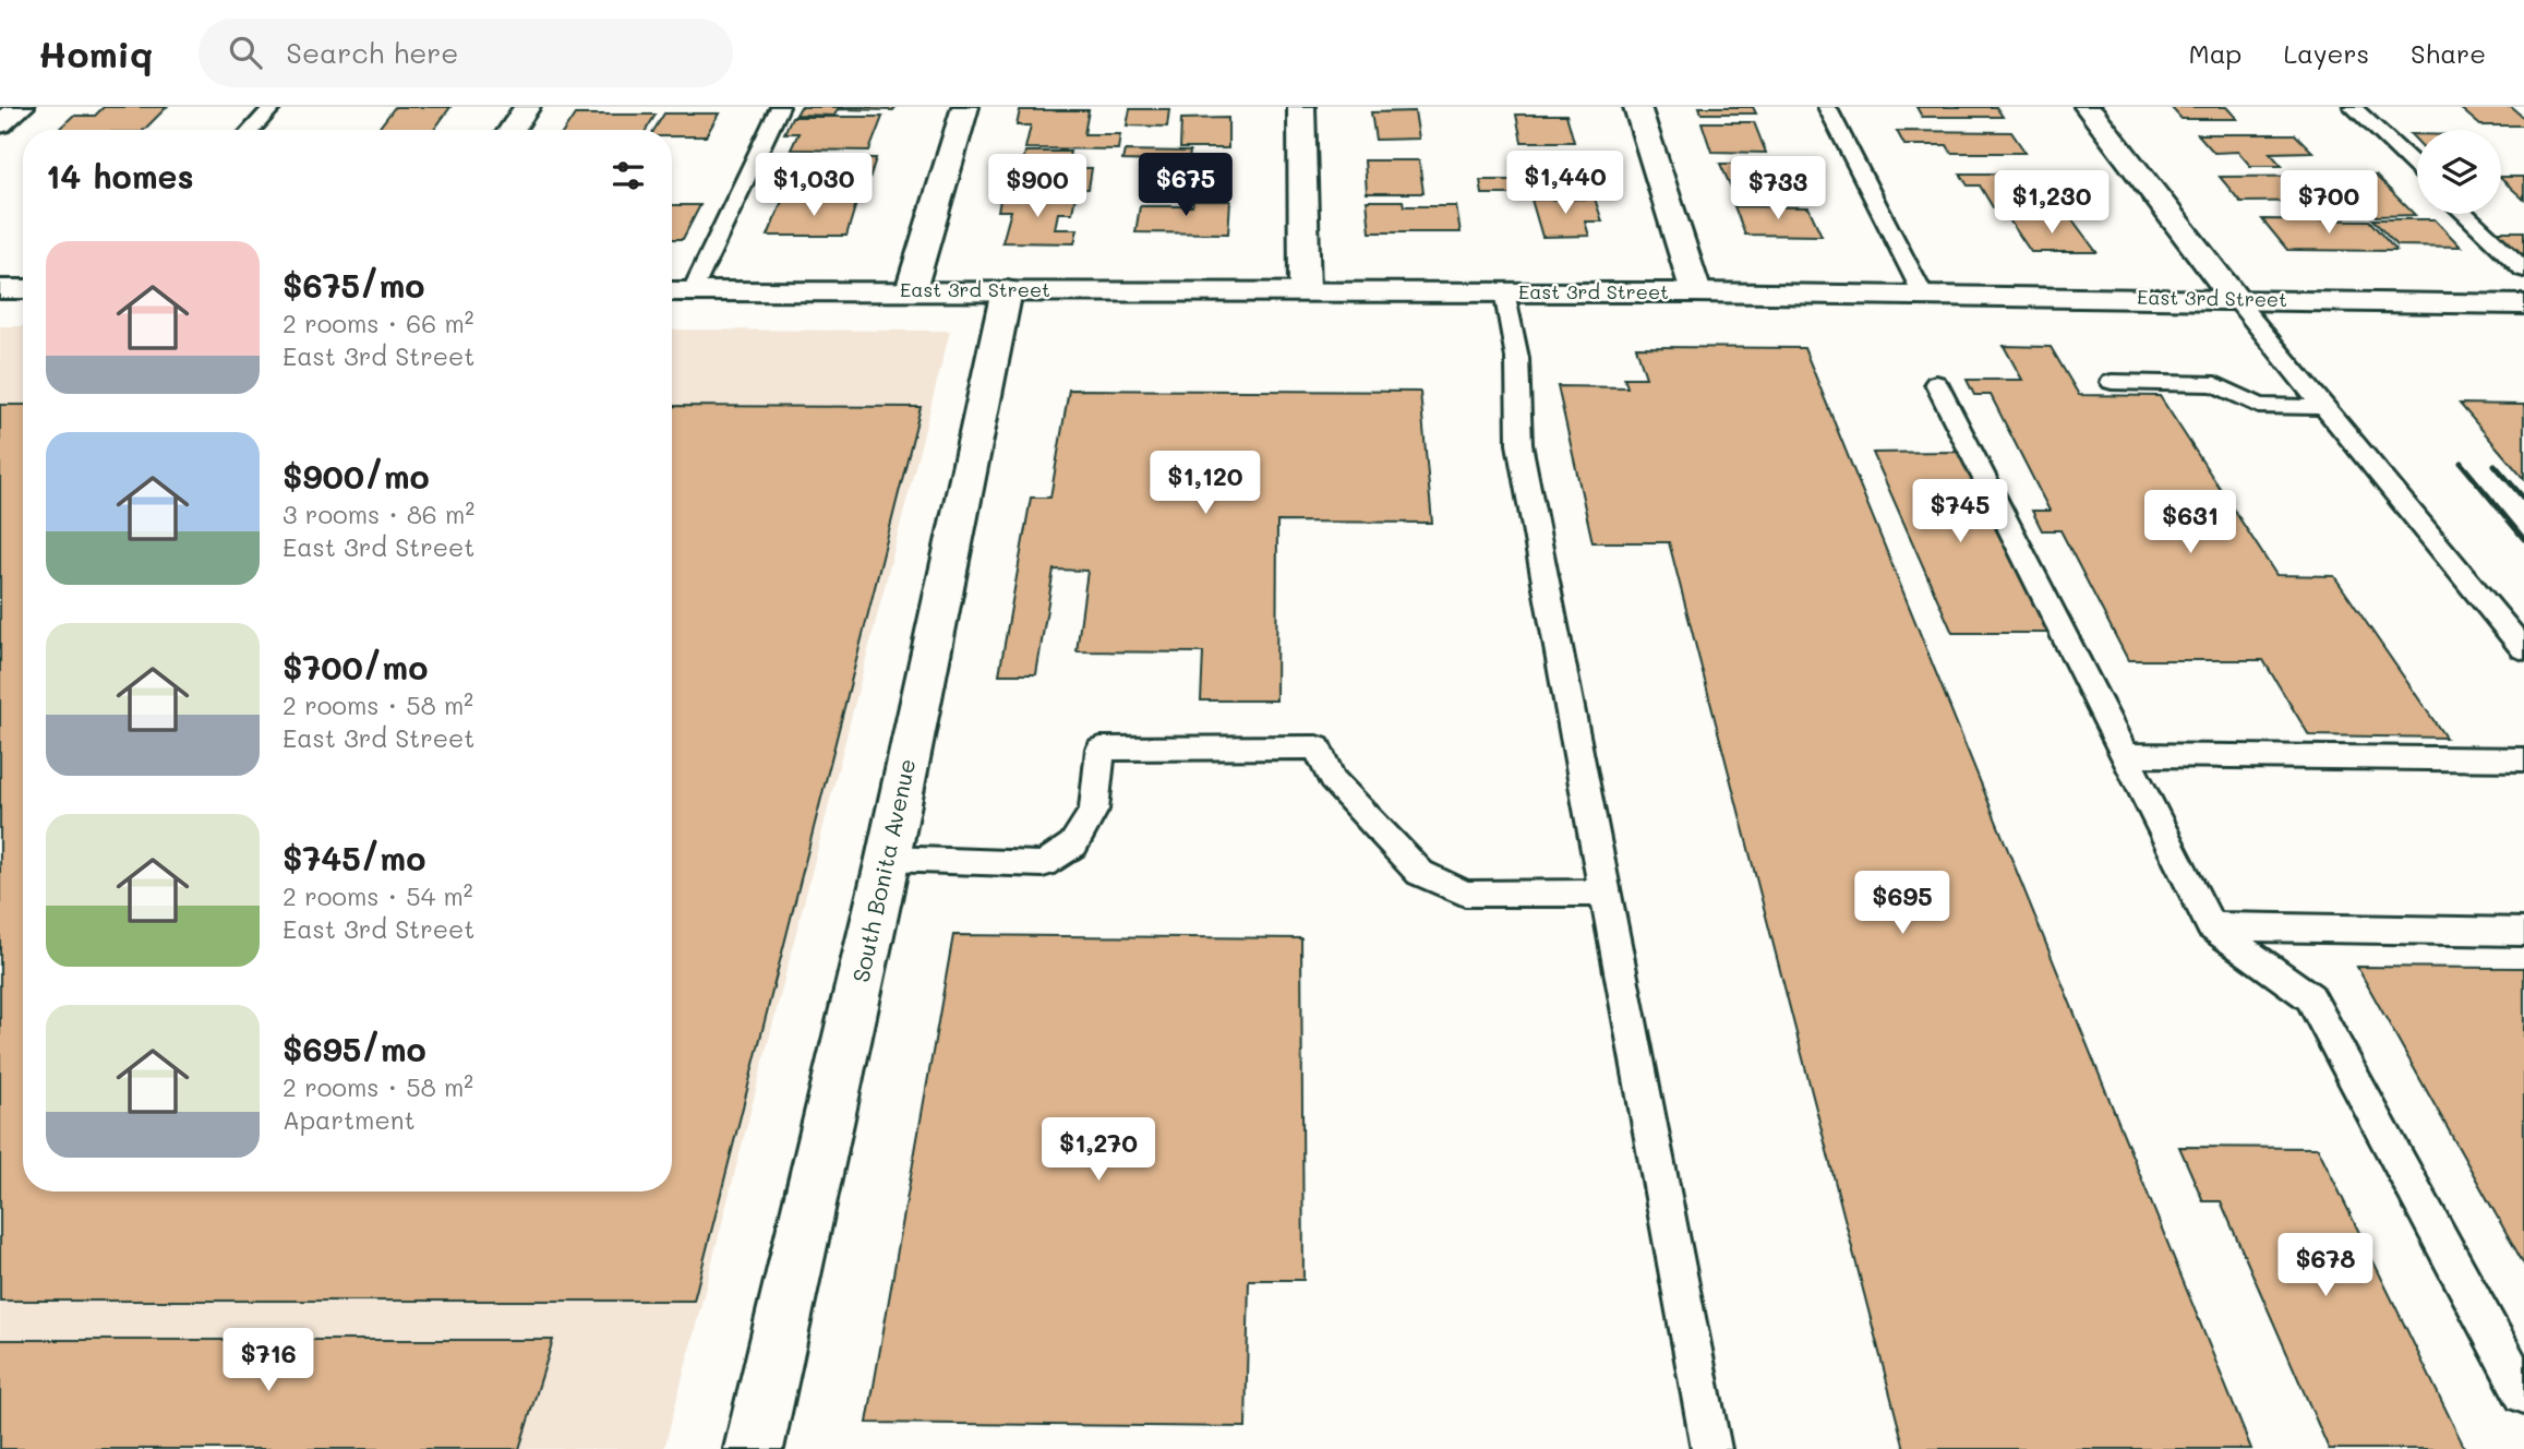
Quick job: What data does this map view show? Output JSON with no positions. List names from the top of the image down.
{
  "streets": {
    "street": ["East 3rd Street", "South Bonita Avenue"]
  },
  "crossings": [
    ["East 3rd Street", "South Bonita Avenue"]
  ],
  "page": {
    "header": "Homiq",
    "search": "Search here",
    "nav": ["Map", "Layers", "Share"],
    "heading": "14 homes",
    "price": [
      "$1,440",
      "$1,030",
      "$675",
      "$900",
      "$733",
      "$1,230",
      "$700",
      "$1,120",
      "$745",
      "$631",
      "$695",
      "$1,270",
      "$678",
      "$716"
    ],
    "list": [
      {
        "name": "$675/mo",
        "note": "2 rooms · 66 m² · East 3rd Street"
      },
      {
        "name": "$900/mo",
        "note": "3 rooms · 86 m² · East 3rd Street"
      },
      {
        "name": "$700/mo",
        "note": "2 rooms · 58 m² · East 3rd Street"
      },
      {
        "name": "$745/mo",
        "note": "2 rooms · 54 m² · East 3rd Street"
      },
      {
        "name": "$695/mo",
        "note": "2 rooms · 58 m² · Apartment"
      }
    ]
  }
}
